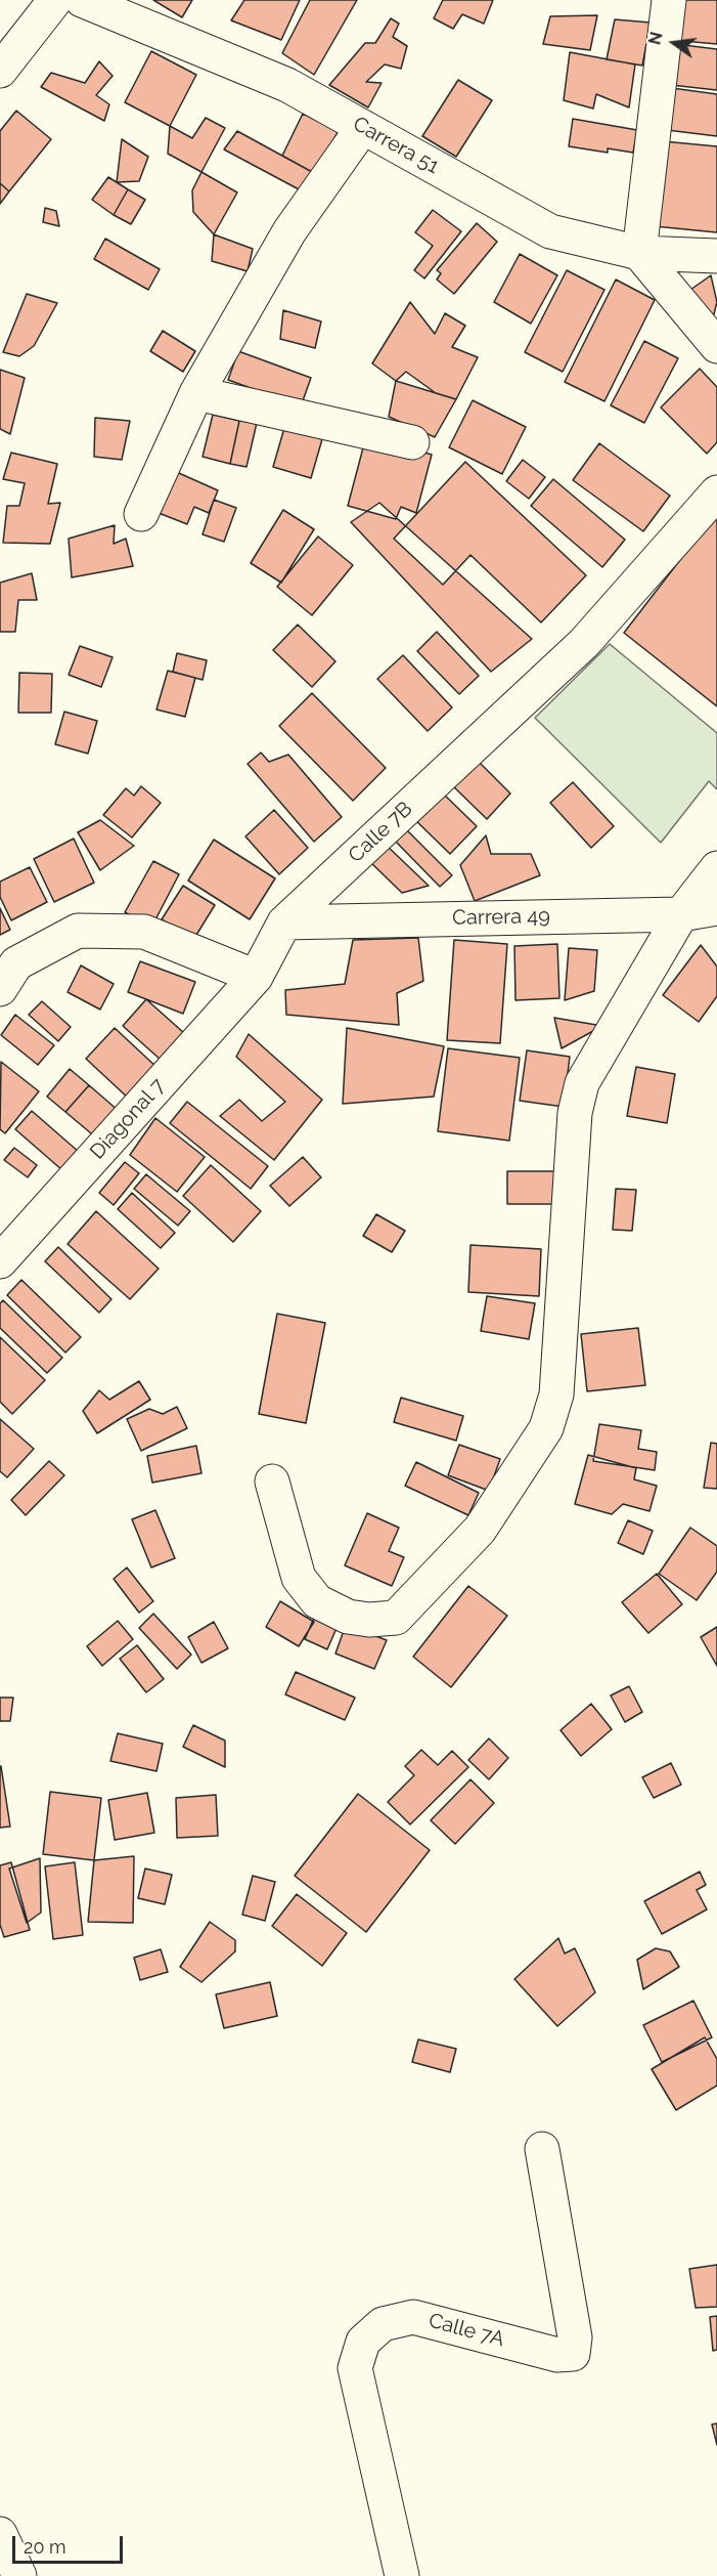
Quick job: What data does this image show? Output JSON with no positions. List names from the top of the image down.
{
  "streets": {
    "street": [
      "Carrera 51",
      "Calle 7B",
      "Carrera 49",
      "Diagonal 7",
      "Calle 7A"
    ]
  },
  "crossings": [
    ["Calle 7B", "Carrera 49"],
    ["Calle 7B", "Diagonal 7"]
  ],
  "scale_bar": "20 m",
  "north": "left"
}
